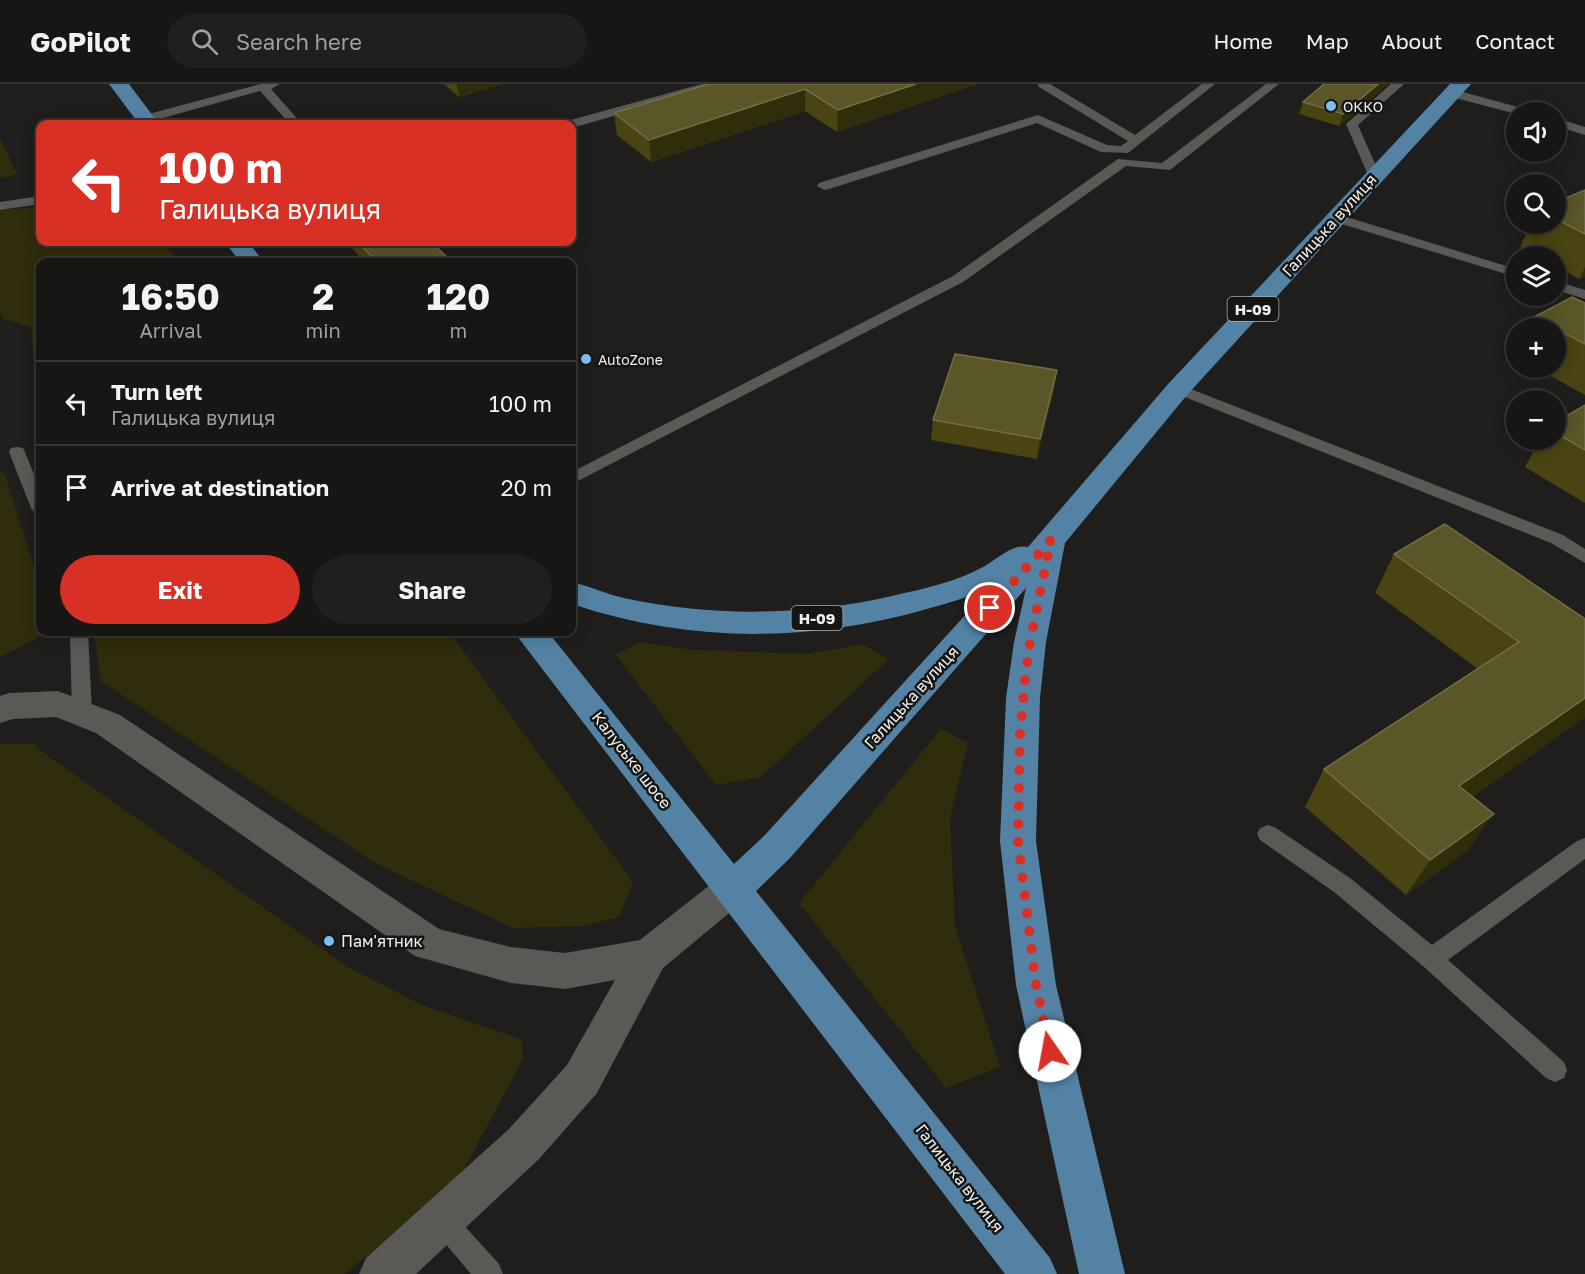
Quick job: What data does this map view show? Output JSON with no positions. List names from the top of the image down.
{
  "streets": {
    "main road": ["Галицька вулиця", "Н-09", "Калуське шосе"]
  },
  "crossings": [
    ["Галицька вулиця", "Н-09"],
    ["Галицька вулиця", "Калуське шосе"]
  ],
  "places": ["ОККО", "AutoZone", "Пам'ятник"],
  "page": {
    "header": "GoPilot",
    "search": "Search here",
    "nav": [
      "Home",
      "Map",
      "About",
      "Contact"
    ],
    "map_buttons": ["+", "−"],
    "turn": ["100 m", "Галицька вулиця"],
    "eta": [
      "16:50",
      "Arrival",
      "2",
      "min",
      "120",
      "m"
    ],
    "list": [
      {
        "name": "Turn left",
        "note": "Галицька вулиця",
        "value": "100 m"
      },
      {
        "name": "Arrive at destination",
        "value": "20 m"
      }
    ],
    "buttons": ["Exit", "Share"]
  }
}
